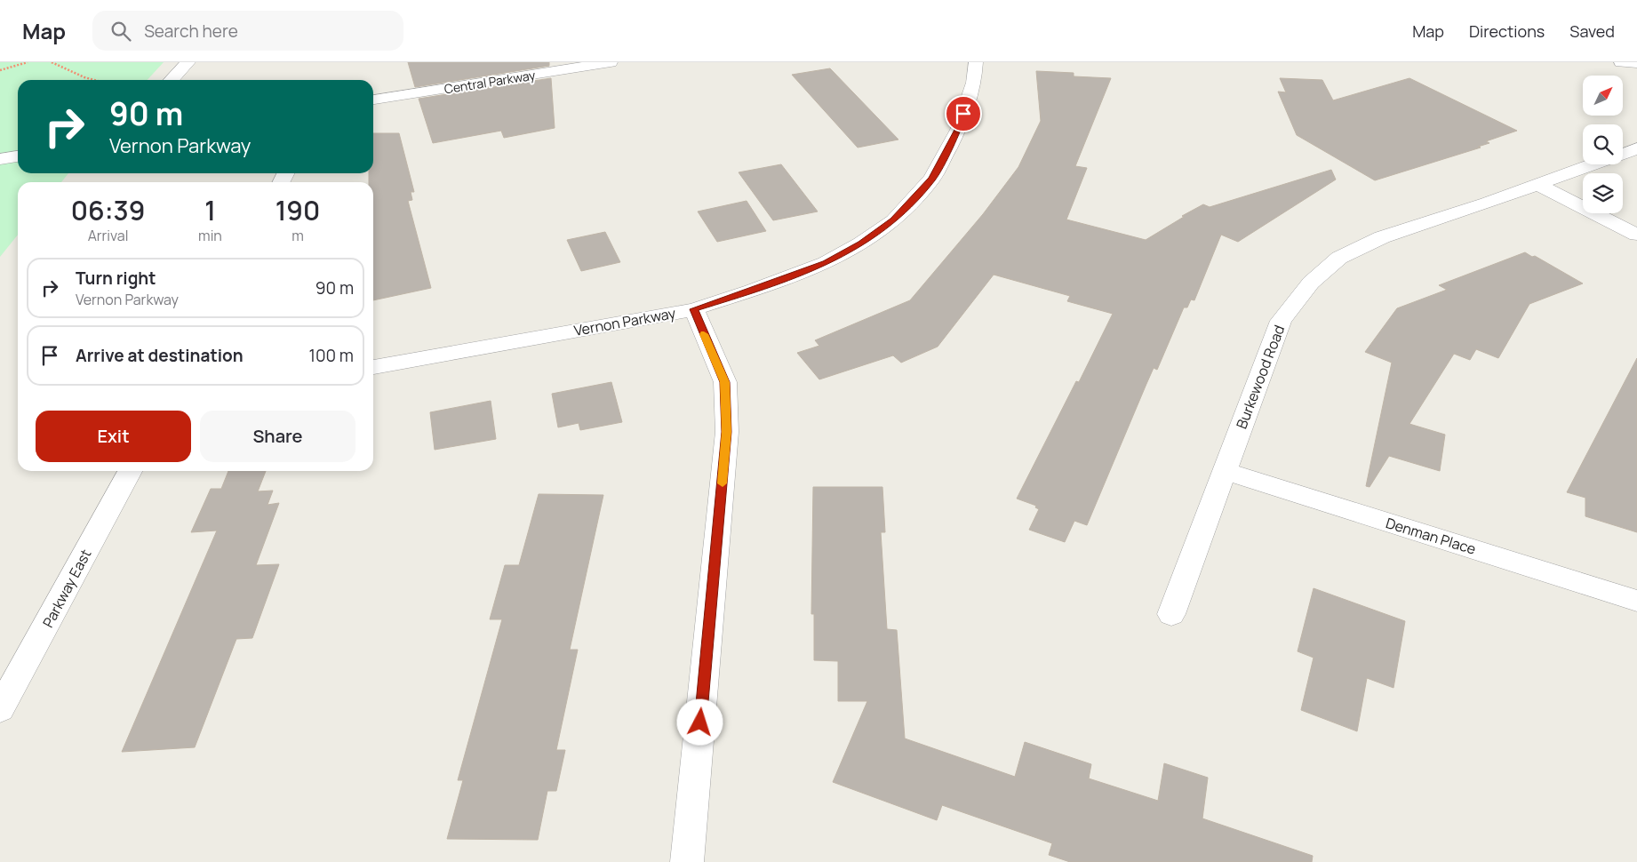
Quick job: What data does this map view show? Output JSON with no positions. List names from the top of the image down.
{
  "streets": {
    "street": [
      "Central Parkway",
      "Vernon Parkway",
      "Burkewood Road",
      "Denman Place",
      "Parkway East"
    ]
  },
  "crossings": [
    ["Burkewood Road", "Denman Place"]
  ],
  "north": "top right",
  "page": {
    "header": "Map",
    "search": "Search here",
    "nav": ["Map", "Directions", "Saved"],
    "turn": ["90 m", "Vernon Parkway"],
    "eta": [
      "06:39",
      "Arrival",
      "1",
      "min",
      "190",
      "m"
    ],
    "list": [
      {
        "name": "Turn right",
        "note": "Vernon Parkway",
        "value": "90 m"
      },
      {
        "name": "Arrive at destination",
        "value": "100 m"
      }
    ],
    "buttons": ["Exit", "Share"]
  }
}
